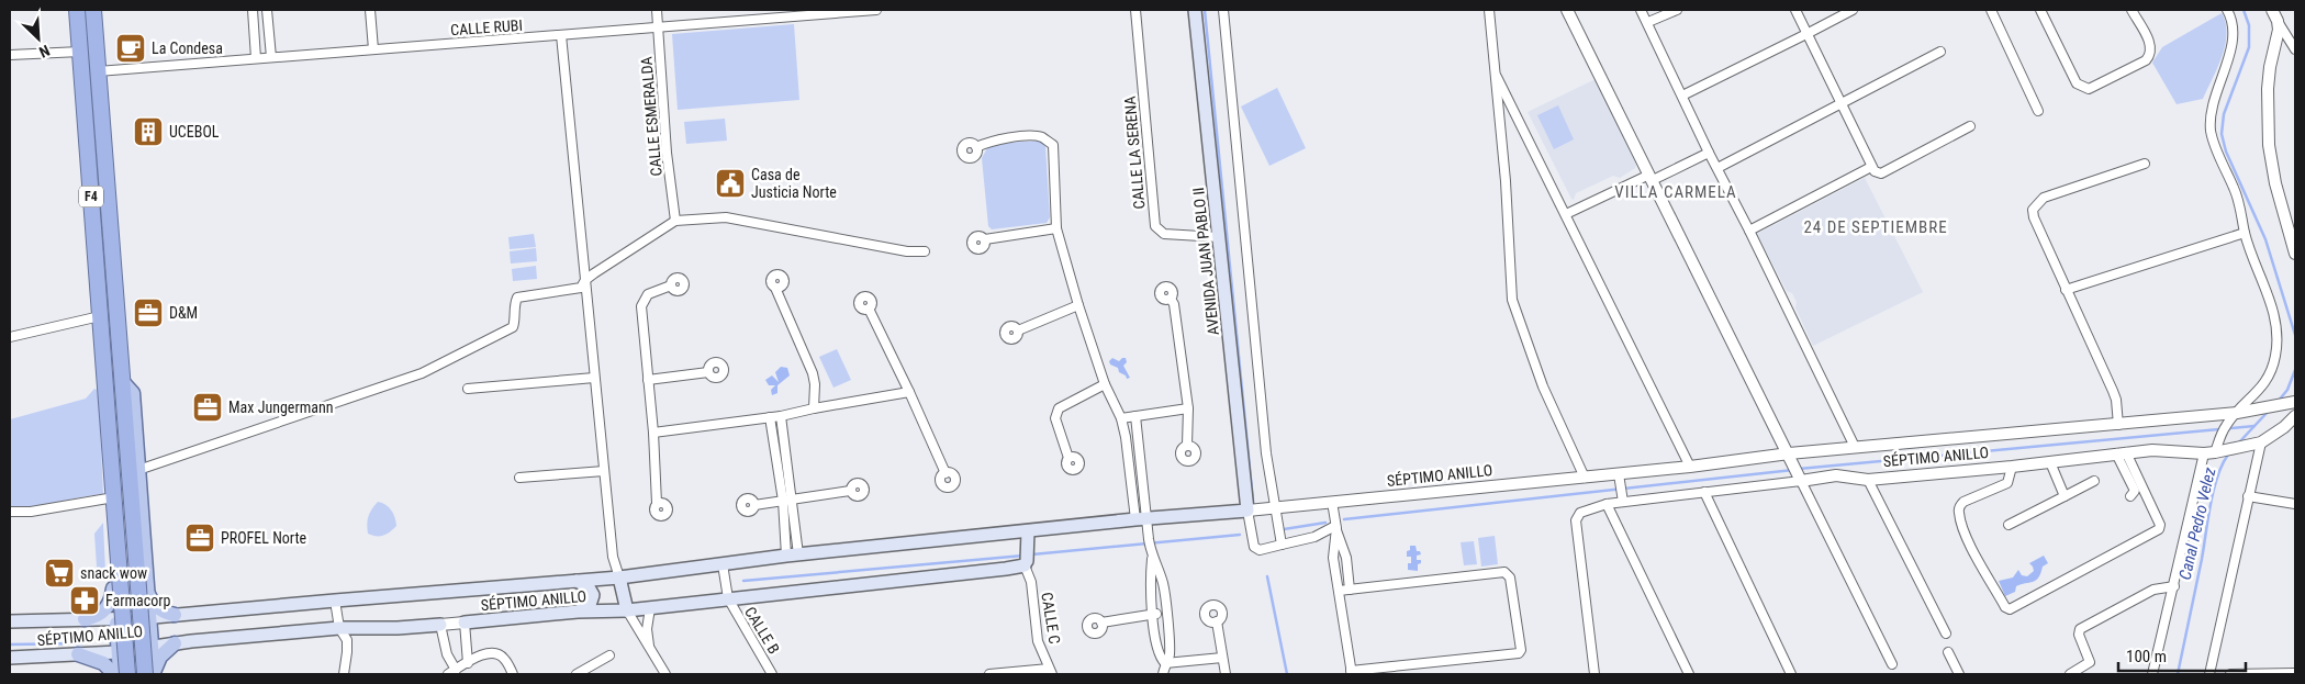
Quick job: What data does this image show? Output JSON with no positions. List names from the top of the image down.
{
  "streets": {
    "highway": ["F4"],
    "main road": ["AVENIDA JUAN PABLO II", "SÉPTIMO ANILLO"],
    "street": [
      "CALLE RUBI",
      "CALLE ESMERALDA",
      "CALLE LA SERENA",
      "CALLE C",
      "CALLE B"
    ]
  },
  "crossings": [
    ["CALLE RUBI", "CALLE ESMERALDA"],
    ["CALLE RUBI", "F4"],
    ["CALLE LA SERENA", "AVENIDA JUAN PABLO II"],
    ["F4", "SÉPTIMO ANILLO"],
    ["AVENIDA JUAN PABLO II", "SÉPTIMO ANILLO"],
    ["SÉPTIMO ANILLO", "CALLE C"],
    ["SÉPTIMO ANILLO", "CALLE B"]
  ],
  "districts": ["VILLA CARMELA", "24 DE SEPTIEMBRE"],
  "water": ["Canal Pedro Velez"],
  "places": {
    "cafe": ["La Condesa"],
    "building": ["UCEBOL"],
    "public building": ["Casa de Justicia Norte"],
    "office": ["D&M", "Max Jungermann", "PROFEL Norte"],
    "supermarket": ["snack wow"],
    "pharmacy": ["Farmacorp"]
  },
  "scale_bar": "100 m",
  "north": "bottom right"
}
